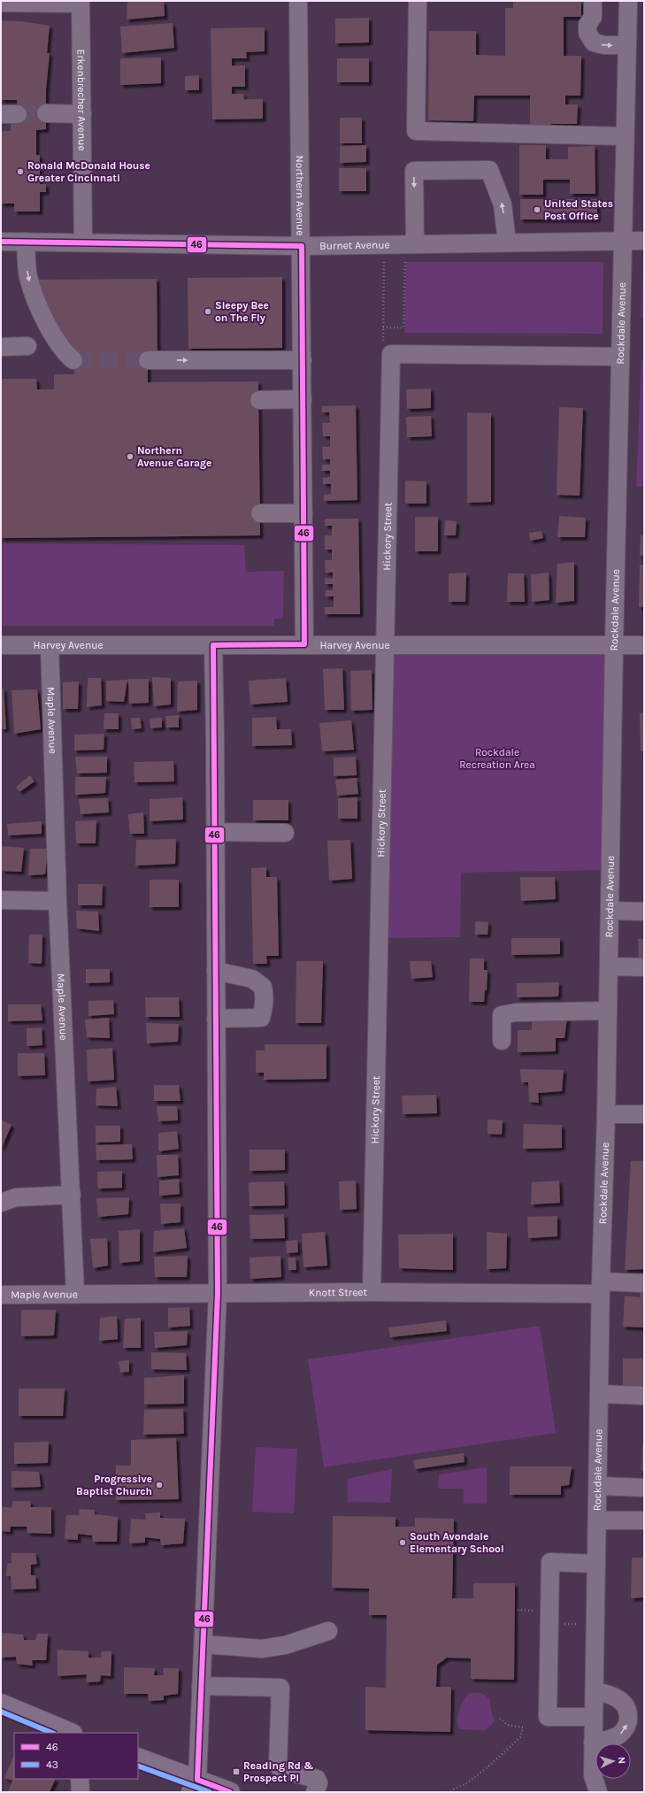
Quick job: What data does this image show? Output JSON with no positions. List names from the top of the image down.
{
  "streets": {
    "street": [
      "Erkenbrecher Avenue",
      "Northern Avenue",
      "Burnet Avenue",
      "Rockdale Avenue",
      "Hickory Street",
      "Harvey Avenue",
      "Maple Avenue",
      "Knott Street"
    ]
  },
  "crossings": [
    ["Erkenbrecher Avenue", "Burnet Avenue"],
    ["Northern Avenue", "Burnet Avenue"],
    ["Northern Avenue", "Harvey Avenue"],
    ["Burnet Avenue", "Rockdale Avenue"],
    ["Rockdale Avenue", "Hickory Street"],
    ["Rockdale Avenue", "Harvey Avenue"],
    ["Rockdale Avenue", "Knott Street"],
    ["Hickory Street", "Harvey Avenue"],
    ["Hickory Street", "Knott Street"],
    ["Harvey Avenue", "Maple Avenue"],
    ["Maple Avenue", "Knott Street"]
  ],
  "parks": ["Rockdale Recreation Area"],
  "places": {
    "other": [
      "Ronald McDonald House Greater Cincinnati",
      "United States Post Office",
      "Sleepy Bee on The Fly",
      "Northern Avenue Garage",
      "Progressive Baptist Church",
      "South Avondale Elementary School"
    ],
    "transit": ["Reading Rd & Prospect Pl"]
  },
  "lines": ["transit line 46", "transit line 43"],
  "legend": ["46", "43"],
  "north": "right"
}
